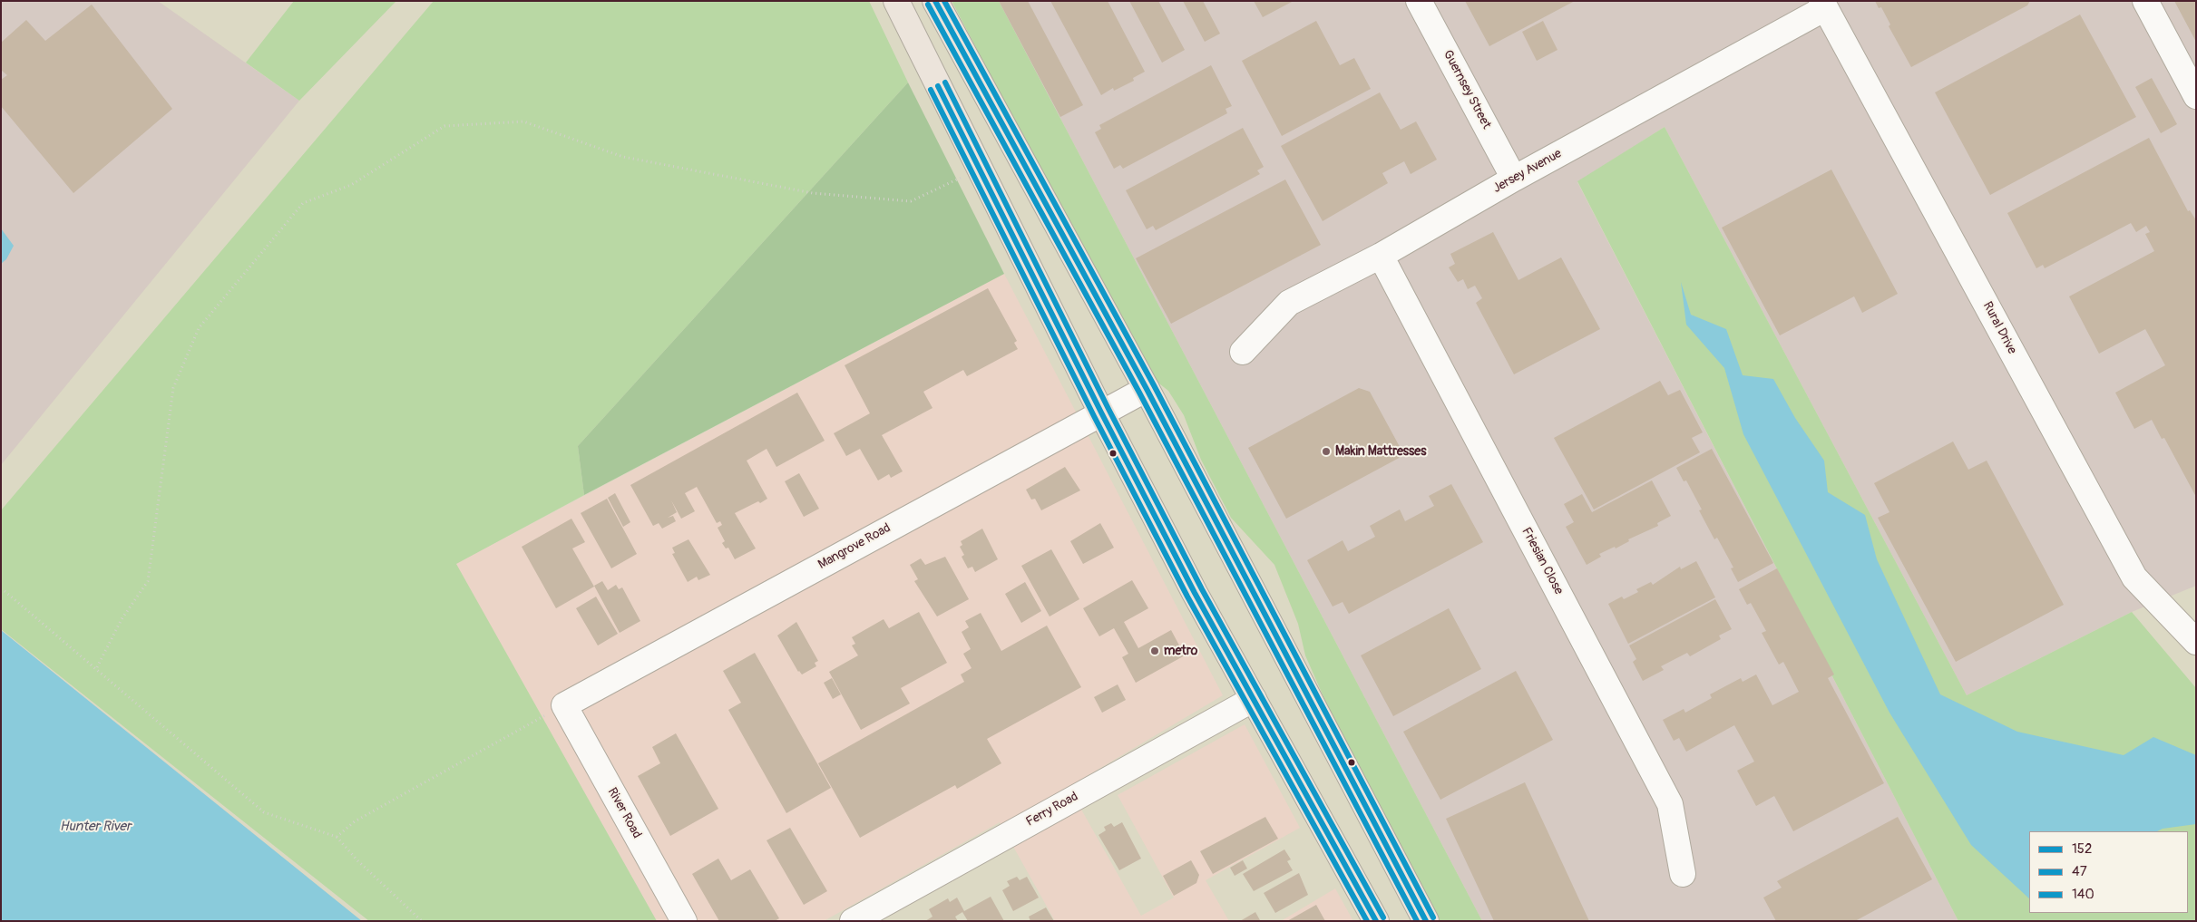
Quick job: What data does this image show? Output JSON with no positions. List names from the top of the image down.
{
  "streets": {
    "street": [
      "Guernsey Street",
      "Jersey Avenue",
      "Rural Drive",
      "Mangrove Road",
      "Friesian Close",
      "Ferry Road",
      "River Road"
    ]
  },
  "crossings": [
    ["Guernsey Street", "Jersey Avenue"],
    ["Jersey Avenue", "Rural Drive"],
    ["Jersey Avenue", "Friesian Close"],
    ["Mangrove Road", "River Road"]
  ],
  "water": ["Hunter River"],
  "places": ["Makin Mattresses", "metro"],
  "lines": ["transit line 152", "transit line 140", "transit line 47"],
  "legend": ["152", "47", "140"]
}
